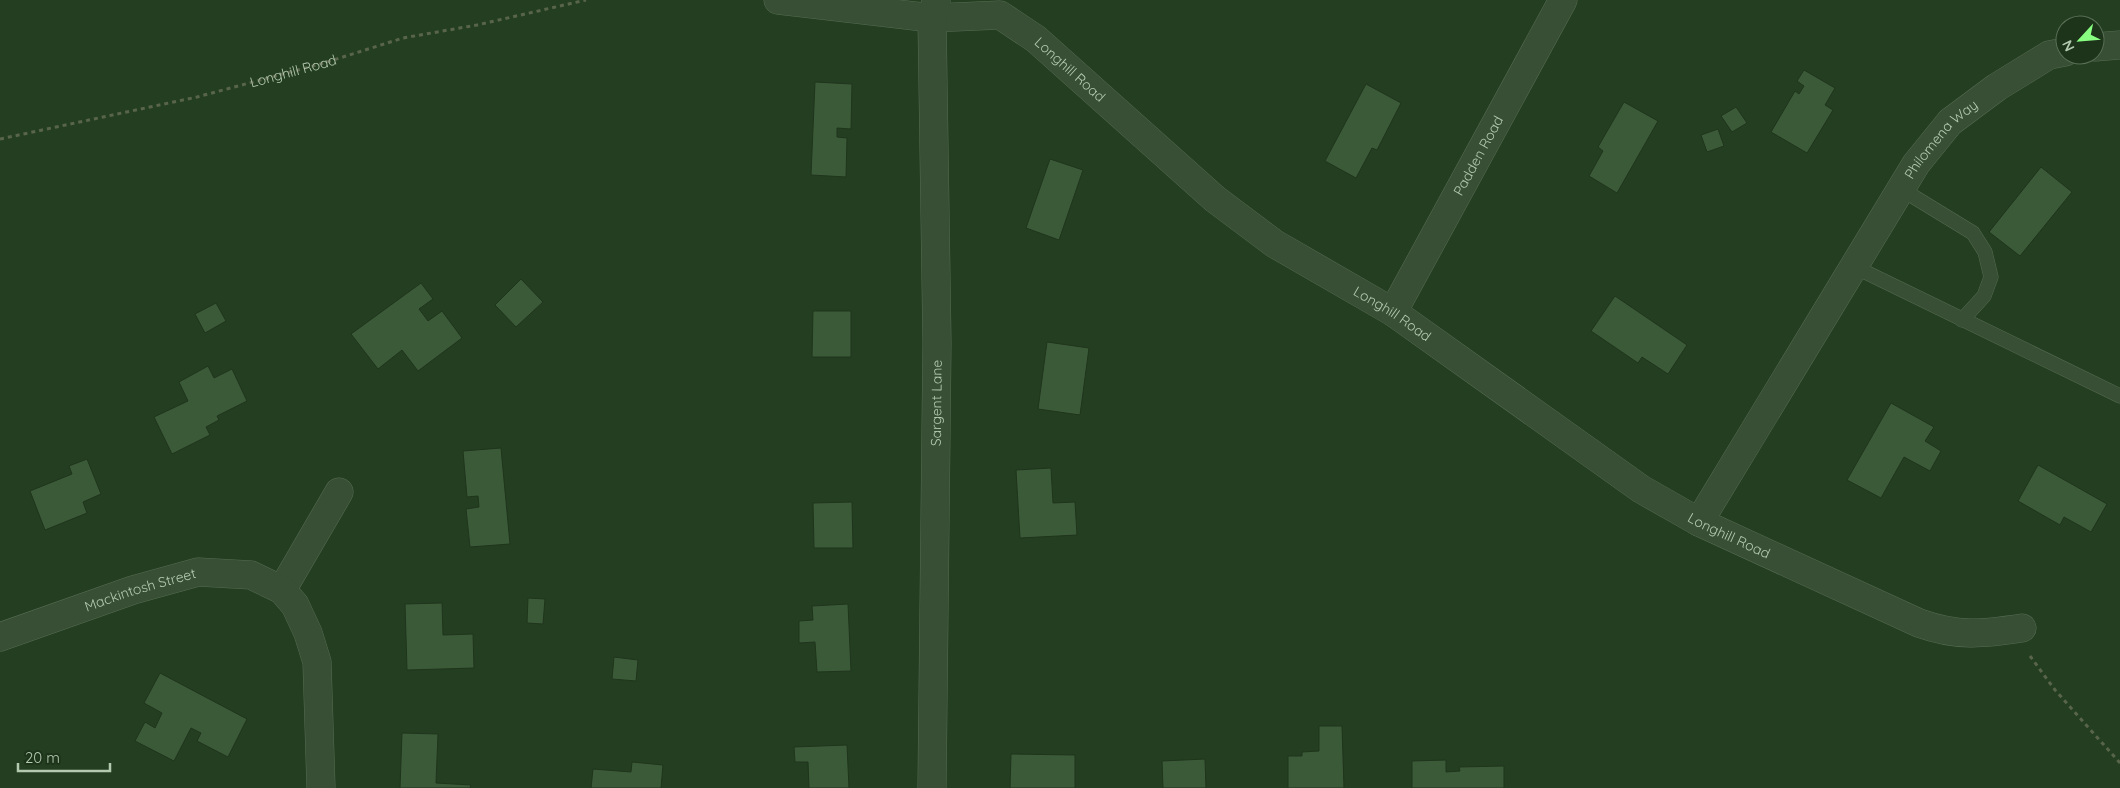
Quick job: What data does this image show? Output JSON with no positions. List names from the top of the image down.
{
  "streets": {
    "street": [
      "Longhill Road",
      "Philomena Way",
      "Padden Road",
      "Sargent Lane",
      "Mackintosh Street"
    ]
  },
  "crossings": [
    ["Longhill Road", "Philomena Way"],
    ["Longhill Road", "Padden Road"],
    ["Longhill Road", "Sargent Lane"]
  ],
  "scale_bar": "20 m",
  "north": "bottom left"
}
